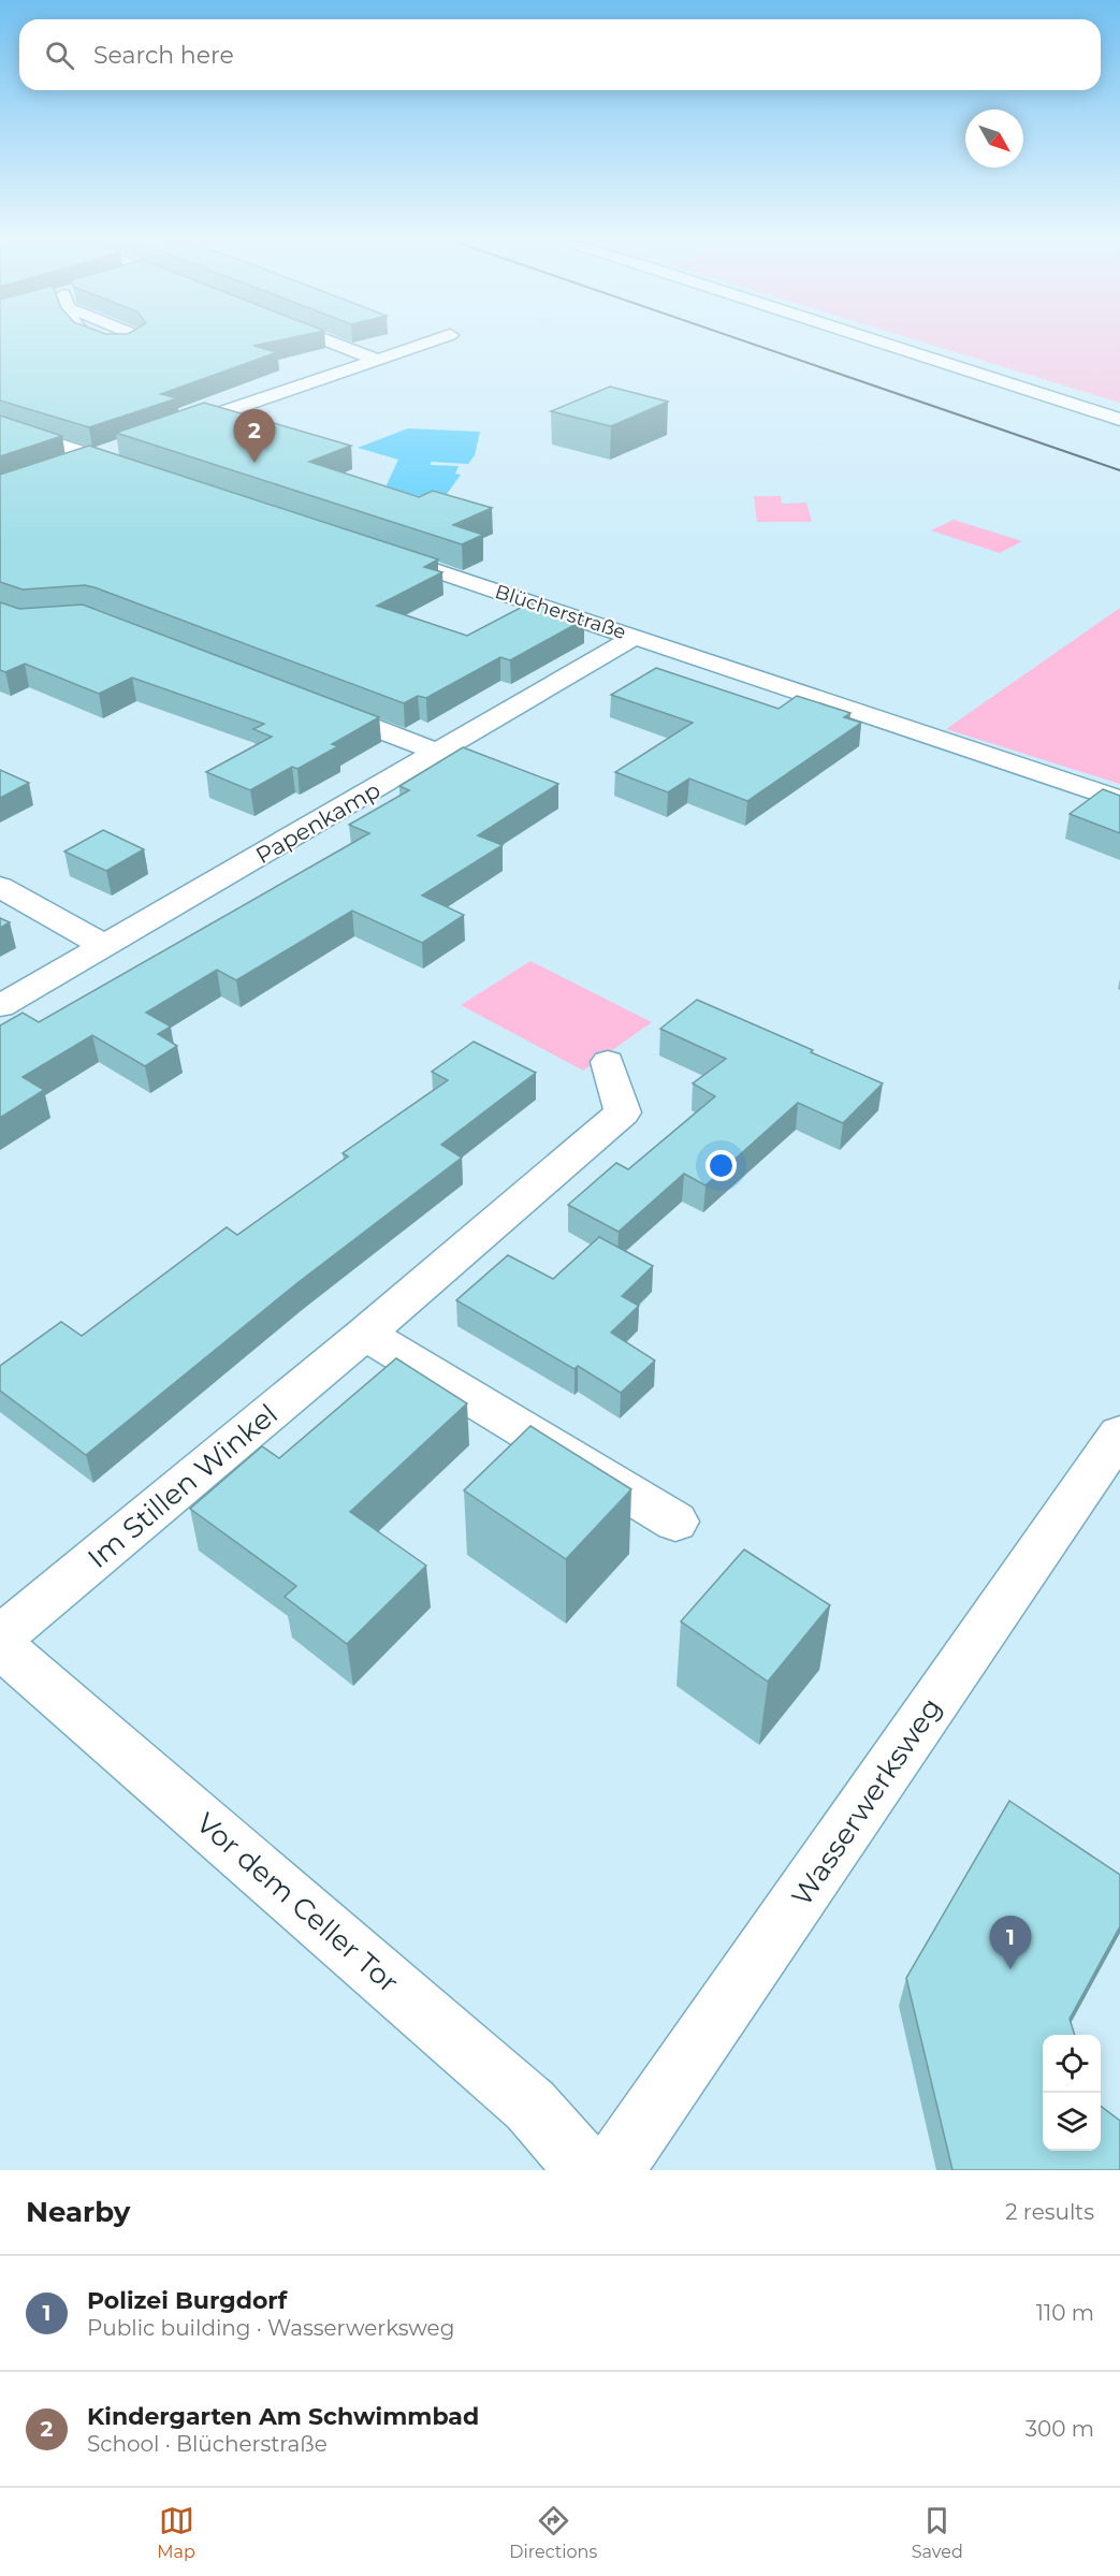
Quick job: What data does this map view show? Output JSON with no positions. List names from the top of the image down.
{
  "streets": {
    "street": [
      "Blücherstraße",
      "Papenkamp",
      "Im Stillen Winkel",
      "Wasserwerksweg",
      "Vor dem Celler Tor"
    ]
  },
  "crossings": [
    ["Blücherstraße", "Papenkamp"]
  ],
  "north": "bottom right",
  "page": {
    "search": "Search here",
    "pins": ["2", "1"],
    "heading": ["Nearby", "2 results"],
    "list": [
      {
        "mark": "1",
        "name": "Polizei Burgdorf",
        "note": "Public building · Wasserwerksweg",
        "value": "110 m"
      },
      {
        "mark": "2",
        "name": "Kindergarten Am Schwimmbad",
        "note": "School · Blücherstraße",
        "value": "300 m"
      }
    ],
    "nav": ["Map", "Directions", "Saved"]
  }
}
